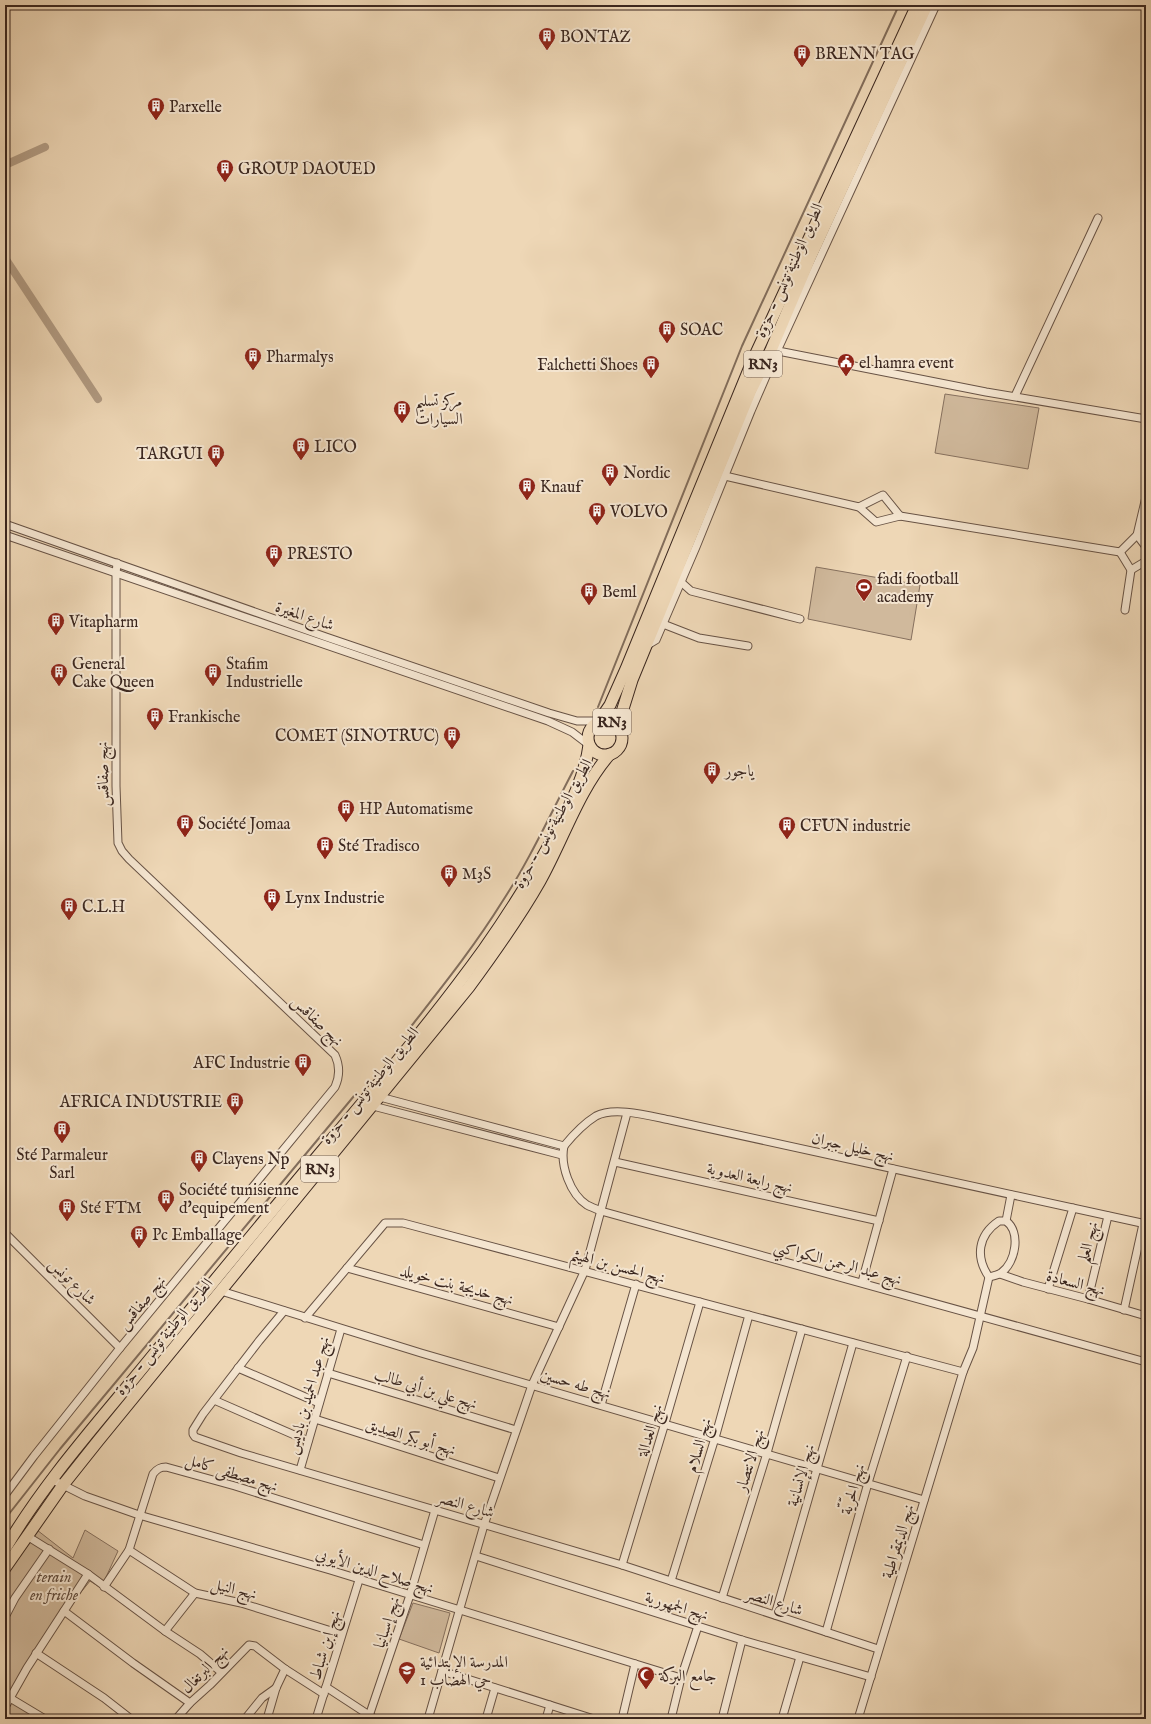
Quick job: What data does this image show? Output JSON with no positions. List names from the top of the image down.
{
  "streets": {
    "main road": ["الطريق الوطنية تونس - حزوة", "RN3"],
    "street": [
      "شارع المغيرة",
      "نهج صفاقس",
      "نهج خليل جبران",
      "نهج رابعة العدوية",
      "نهج العلم",
      "نهج عبد الرحمن الكواكبي",
      "نهج الحسن بن الهيثم",
      "شارع تونس",
      "نهج السعادة",
      "نهج خديجة بنت خويلد",
      "نهج طه حسين",
      "نهج علي بن أبي طالب",
      "نهج عبد الحميد بن باديس",
      "نهج العدالة",
      "نهج أبو بكر الصديق",
      "نهج السلام",
      "نهج الانتصار",
      "نهج مصطفى كامل",
      "نهج الإنسانية",
      "نهج الحرّيّة",
      "شارع النصر",
      "نهج الديمقراطية",
      "نهج صلاح الدين الأيوبي",
      "نهج النيل",
      "نهج الجمهورية",
      "نهج إسبانيا",
      "نهج إبن شباط",
      "نهج البرتغال"
    ]
  },
  "crossings": [
    ["الطريق الوطنية تونس - حزوة", "RN3"],
    ["الطريق الوطنية تونس - حزوة", "شارع المغيرة"],
    ["الطريق الوطنية تونس - حزوة", "نهج طه حسين"],
    ["الطريق الوطنية تونس - حزوة", "نهج صلاح الدين الأيوبي"],
    ["RN3", "شارع المغيرة"],
    ["شارع المغيرة", "نهج صفاقس"],
    ["نهج صفاقس", "شارع تونس"],
    ["نهج خليل جبران", "نهج العلم"],
    ["نهج خليل جبران", "نهج عبد الرحمن الكواكبي"],
    ["نهج العلم", "نهج السعادة"],
    ["نهج عبد الرحمن الكواكبي", "نهج الديمقراطية"],
    ["نهج الحسن بن الهيثم", "نهج خديجة بنت خويلد"],
    ["نهج الحسن بن الهيثم", "نهج طه حسين"],
    ["نهج الحسن بن الهيثم", "نهج العدالة"],
    ["نهج الحسن بن الهيثم", "نهج السلام"],
    ["نهج الحسن بن الهيثم", "نهج الانتصار"],
    ["نهج الحسن بن الهيثم", "نهج الإنسانية"],
    ["نهج الحسن بن الهيثم", "نهج الحرّيّة"],
    ["نهج الحسن بن الهيثم", "نهج الديمقراطية"],
    ["نهج السعادة", "نهج الديمقراطية"],
    ["نهج طه حسين", "نهج عبد الحميد بن باديس"],
    ["نهج طه حسين", "نهج العدالة"],
    ["نهج طه حسين", "نهج السلام"],
    ["نهج طه حسين", "نهج الانتصار"],
    ["نهج طه حسين", "نهج الإنسانية"],
    ["نهج طه حسين", "نهج الحرّيّة"],
    ["نهج طه حسين", "شارع النصر"],
    ["نهج طه حسين", "نهج الديمقراطية"],
    ["نهج علي بن أبي طالب", "نهج عبد الحميد بن باديس"],
    ["نهج عبد الحميد بن باديس", "نهج أبو بكر الصديق"],
    ["نهج عبد الحميد بن باديس", "شارع النصر"],
    ["نهج العدالة", "شارع النصر"],
    ["نهج السلام", "شارع النصر"],
    ["نهج الانتصار", "شارع النصر"],
    ["نهج مصطفى كامل", "نهج صلاح الدين الأيوبي"],
    ["نهج مصطفى كامل", "نهج النيل"],
    ["نهج مصطفى كامل", "نهج إسبانيا"],
    ["نهج الإنسانية", "شارع النصر"],
    ["نهج الحرّيّة", "شارع النصر"],
    ["شارع النصر", "نهج الديمقراطية"],
    ["شارع النصر", "نهج إسبانيا"],
    ["نهج الديمقراطية", "نهج الجمهورية"],
    ["نهج صلاح الدين الأيوبي", "نهج إسبانيا"],
    ["نهج صلاح الدين الأيوبي", "نهج إبن شباط"],
    ["نهج النيل", "نهج إبن شباط"]
  ],
  "parks": ["terain en friche"],
  "places": {
    "building": [
      "BONTAZ",
      "BRENN TAG",
      "Parxelle",
      "GROUP DAOUED",
      "SOAC",
      "Pharmalys",
      "Falchetti Shoes",
      "مركز تسليم السيارات",
      "LICO",
      "TARGUI",
      "Nordic",
      "Knauf",
      "VOLVO",
      "PRESTO",
      "Beml",
      "Vitapharm",
      "General Cake Queen",
      "Stafim Industrielle",
      "Frankische",
      "COMET (SINOTRUC)",
      "ياجور",
      "HP Automatisme",
      "Société Jomaa",
      "CFUN industrie",
      "Sté Tradisco",
      "M3S",
      "Lynx Industrie",
      "C.L.H",
      "AFC Industrie",
      "AFRICA INDUSTRIE",
      "Sté Parmaleur Sarl",
      "Clayens Np",
      "Société tunisienne d'equipement",
      "Sté FTM",
      "Pc Emballage"
    ],
    "public building": ["el hamra event"],
    "sports": ["fadi football academy"],
    "school or university": ["المدرسة الإبتدائية حي الهضاب 1"],
    "mosque": ["جامع البركة"]
  }
}
